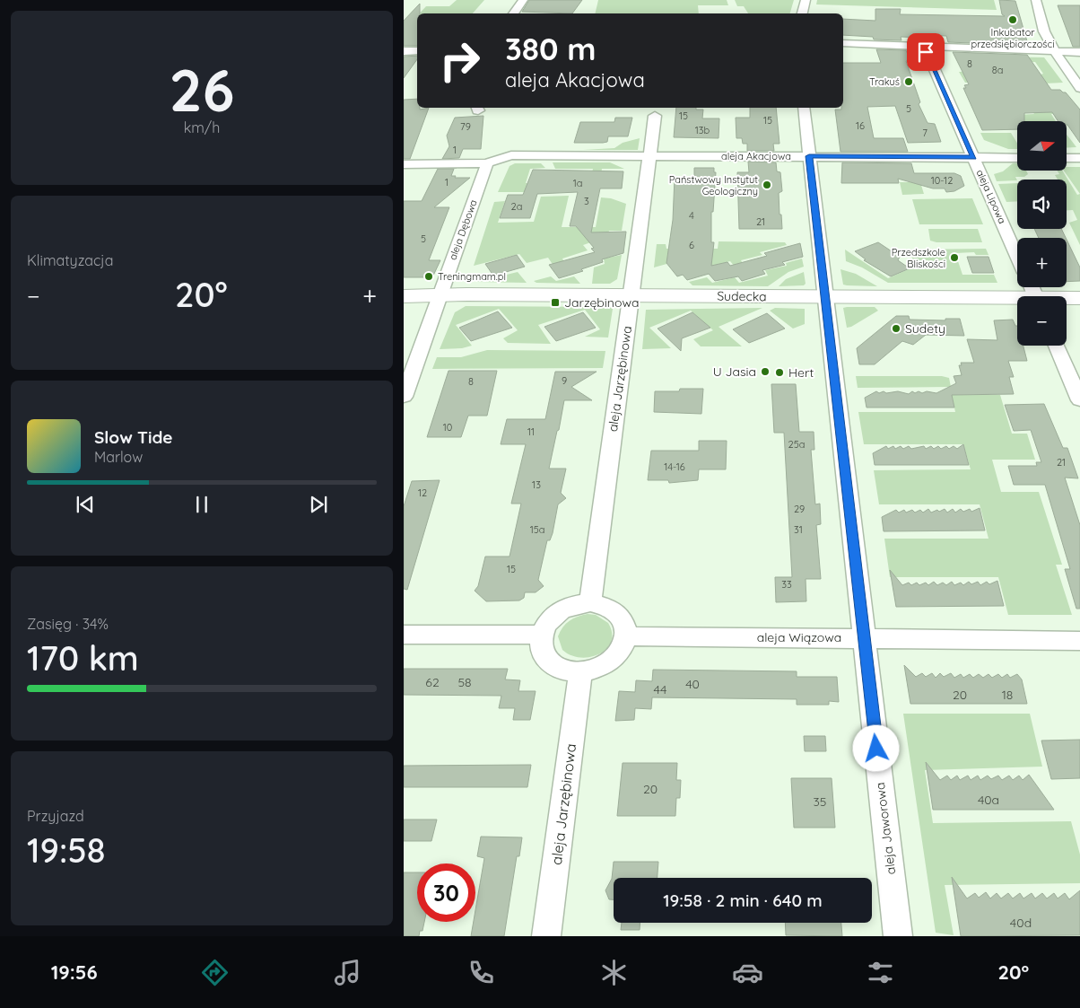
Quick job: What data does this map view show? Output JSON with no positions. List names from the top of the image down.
{
  "streets": {
    "street": [
      "aleja Akacjowa",
      "aleja Lipowa",
      "aleja Dębowa",
      "Sudecka",
      "aleja Jarzębinowa",
      "aleja Wiązowa",
      "aleja Jaworowa"
    ]
  },
  "crossings": [
    ["aleja Akacjowa", "aleja Lipowa"],
    ["aleja Akacjowa", "aleja Dębowa"],
    ["aleja Akacjowa", "aleja Jarzębinowa"],
    ["aleja Akacjowa", "aleja Jaworowa"],
    ["aleja Dębowa", "Sudecka"],
    ["Sudecka", "aleja Jarzębinowa"],
    ["Sudecka", "aleja Jaworowa"],
    ["aleja Jarzębinowa", "aleja Wiązowa"],
    ["aleja Wiązowa", "aleja Jaworowa"]
  ],
  "places": {
    "other": [
      "Inkubator przedsiębiorczości",
      "Trakuś",
      "Państwowy Instytut Geologiczny",
      "Przedszkole Bliskości",
      "Treningmam.pl",
      "Sudety",
      "U Jasia",
      "Hert"
    ],
    "transit": ["Jarzębinowa"]
  },
  "house_numbers": [
    "8",
    "8a",
    "5",
    "15",
    "15",
    "16",
    "79",
    "13b",
    "7",
    "1",
    "10-12",
    "1",
    "1a",
    "3",
    "2a",
    "4",
    "21",
    "5",
    "6",
    "9",
    "8",
    "10",
    "11",
    "25a",
    "21",
    "14-16",
    "13",
    "12",
    "29",
    "15a",
    "31",
    "15",
    "33",
    "62",
    "58",
    "40",
    "44",
    "20",
    "18",
    "20",
    "40a",
    "35",
    "40d"
  ],
  "north": "right",
  "page": {
    "tile": [
      ["26", "km/h"],
      "Klimatyzacja",
      ["Zasięg · 34%", "170 km"],
      ["Przyjazd", "19:58"]
    ],
    "turn": ["380 m", "aleja Akacjowa"],
    "map_buttons": ["+", "−"],
    "heat": ["−", "20°", "+"],
    "song": ["Slow Tide", "Marlow"],
    "limit": "30",
    "trip": "19:58 · 2 min · 640 m",
    "tabs": ["19:56", "20°"]
  }
}
